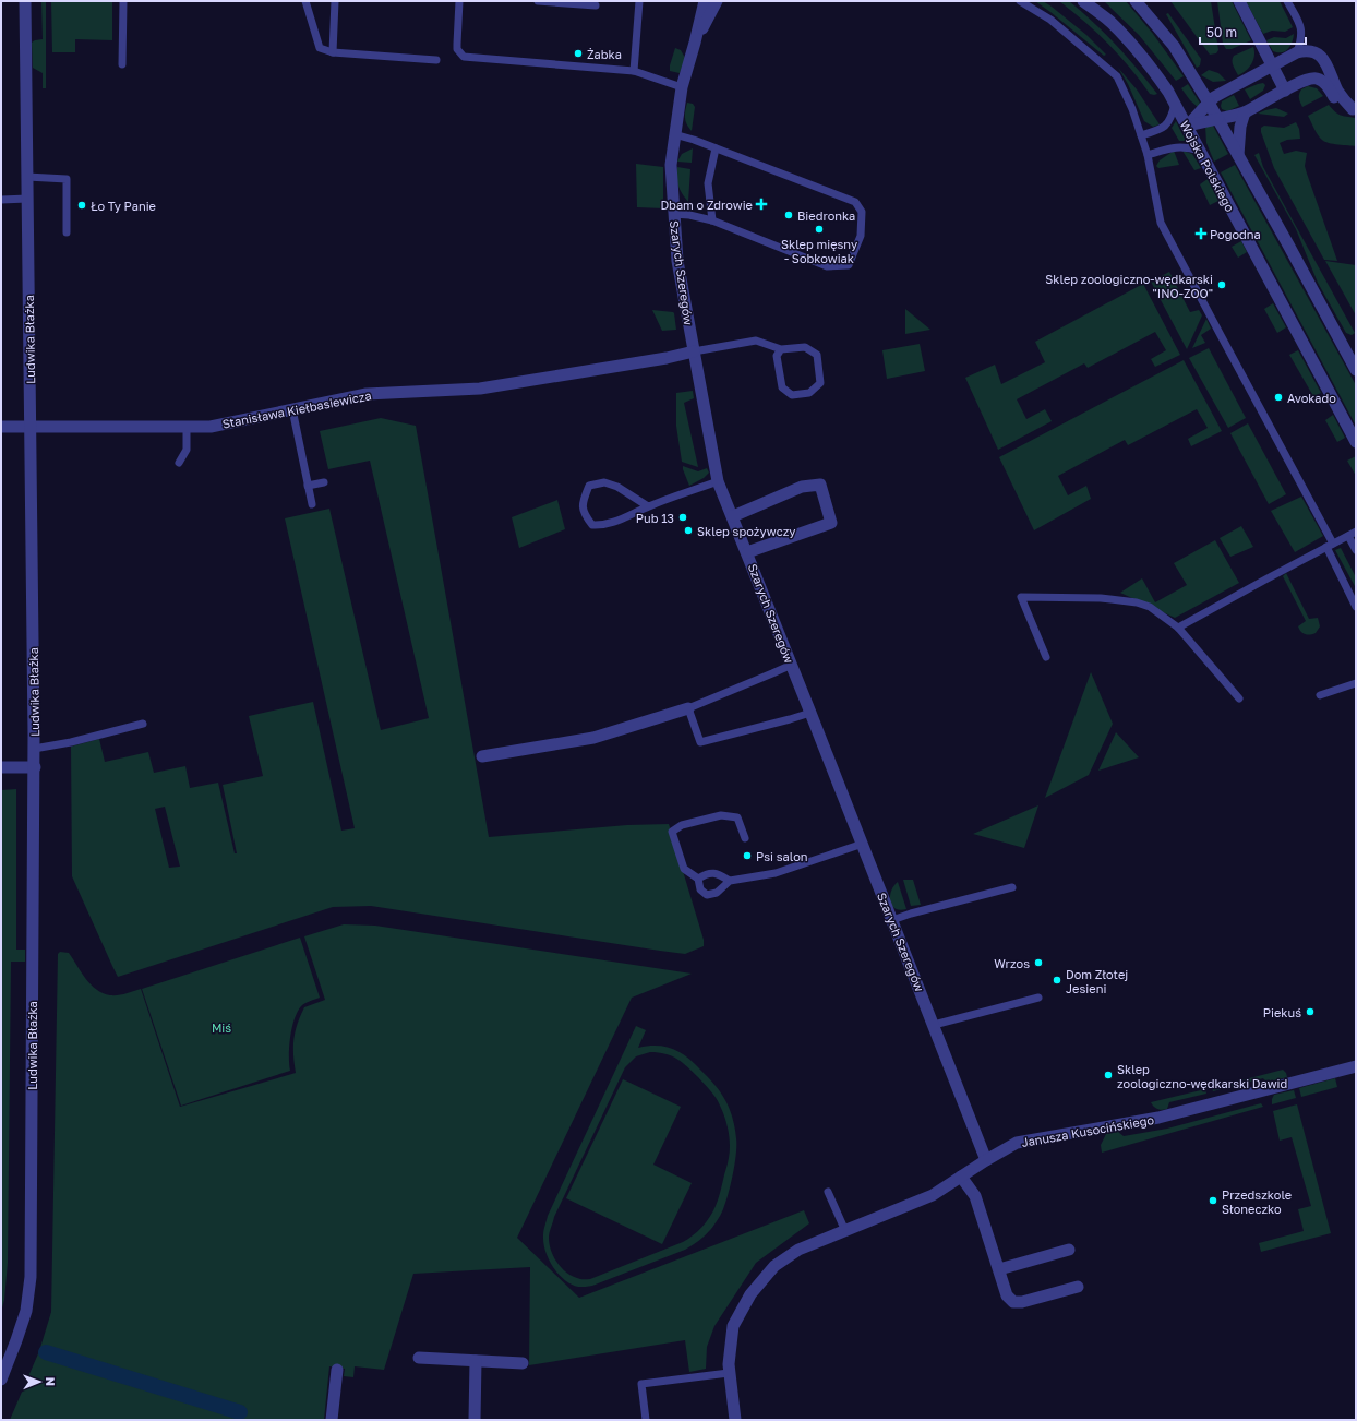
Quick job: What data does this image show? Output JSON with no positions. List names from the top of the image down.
{
  "streets": {
    "street": [
      "Wojska Polskiego",
      "Szarych Szeregów",
      "Ludwika Błażka",
      "Stanisława Kiełbasiewicza",
      "Janusza Kusocińskiego"
    ]
  },
  "crossings": [
    ["Szarych Szeregów", "Stanisława Kiełbasiewicza"],
    ["Szarych Szeregów", "Janusza Kusocińskiego"],
    ["Ludwika Błażka", "Stanisława Kiełbasiewicza"]
  ],
  "parks": ["Miś"],
  "places": {
    "other": [
      "Żabka",
      "Ło Ty Panie",
      "Biedronka",
      "Sklep mięsny - Sobkowiak",
      "Sklep zoologiczno-wędkarski \"INO-ZOO\"",
      "Avokado",
      "Pub 13",
      "Sklep spożywczy",
      "Psi salon",
      "Wrzos",
      "Dom Złotej Jesieni",
      "Piekuś",
      "Sklep zoologiczno-wędkarski Dawid",
      "Przedszkole Słoneczko"
    ],
    "health": ["Dbam o Zdrowie", "Pogodna"]
  },
  "scale_bar": "50 m",
  "north": "right"
}
